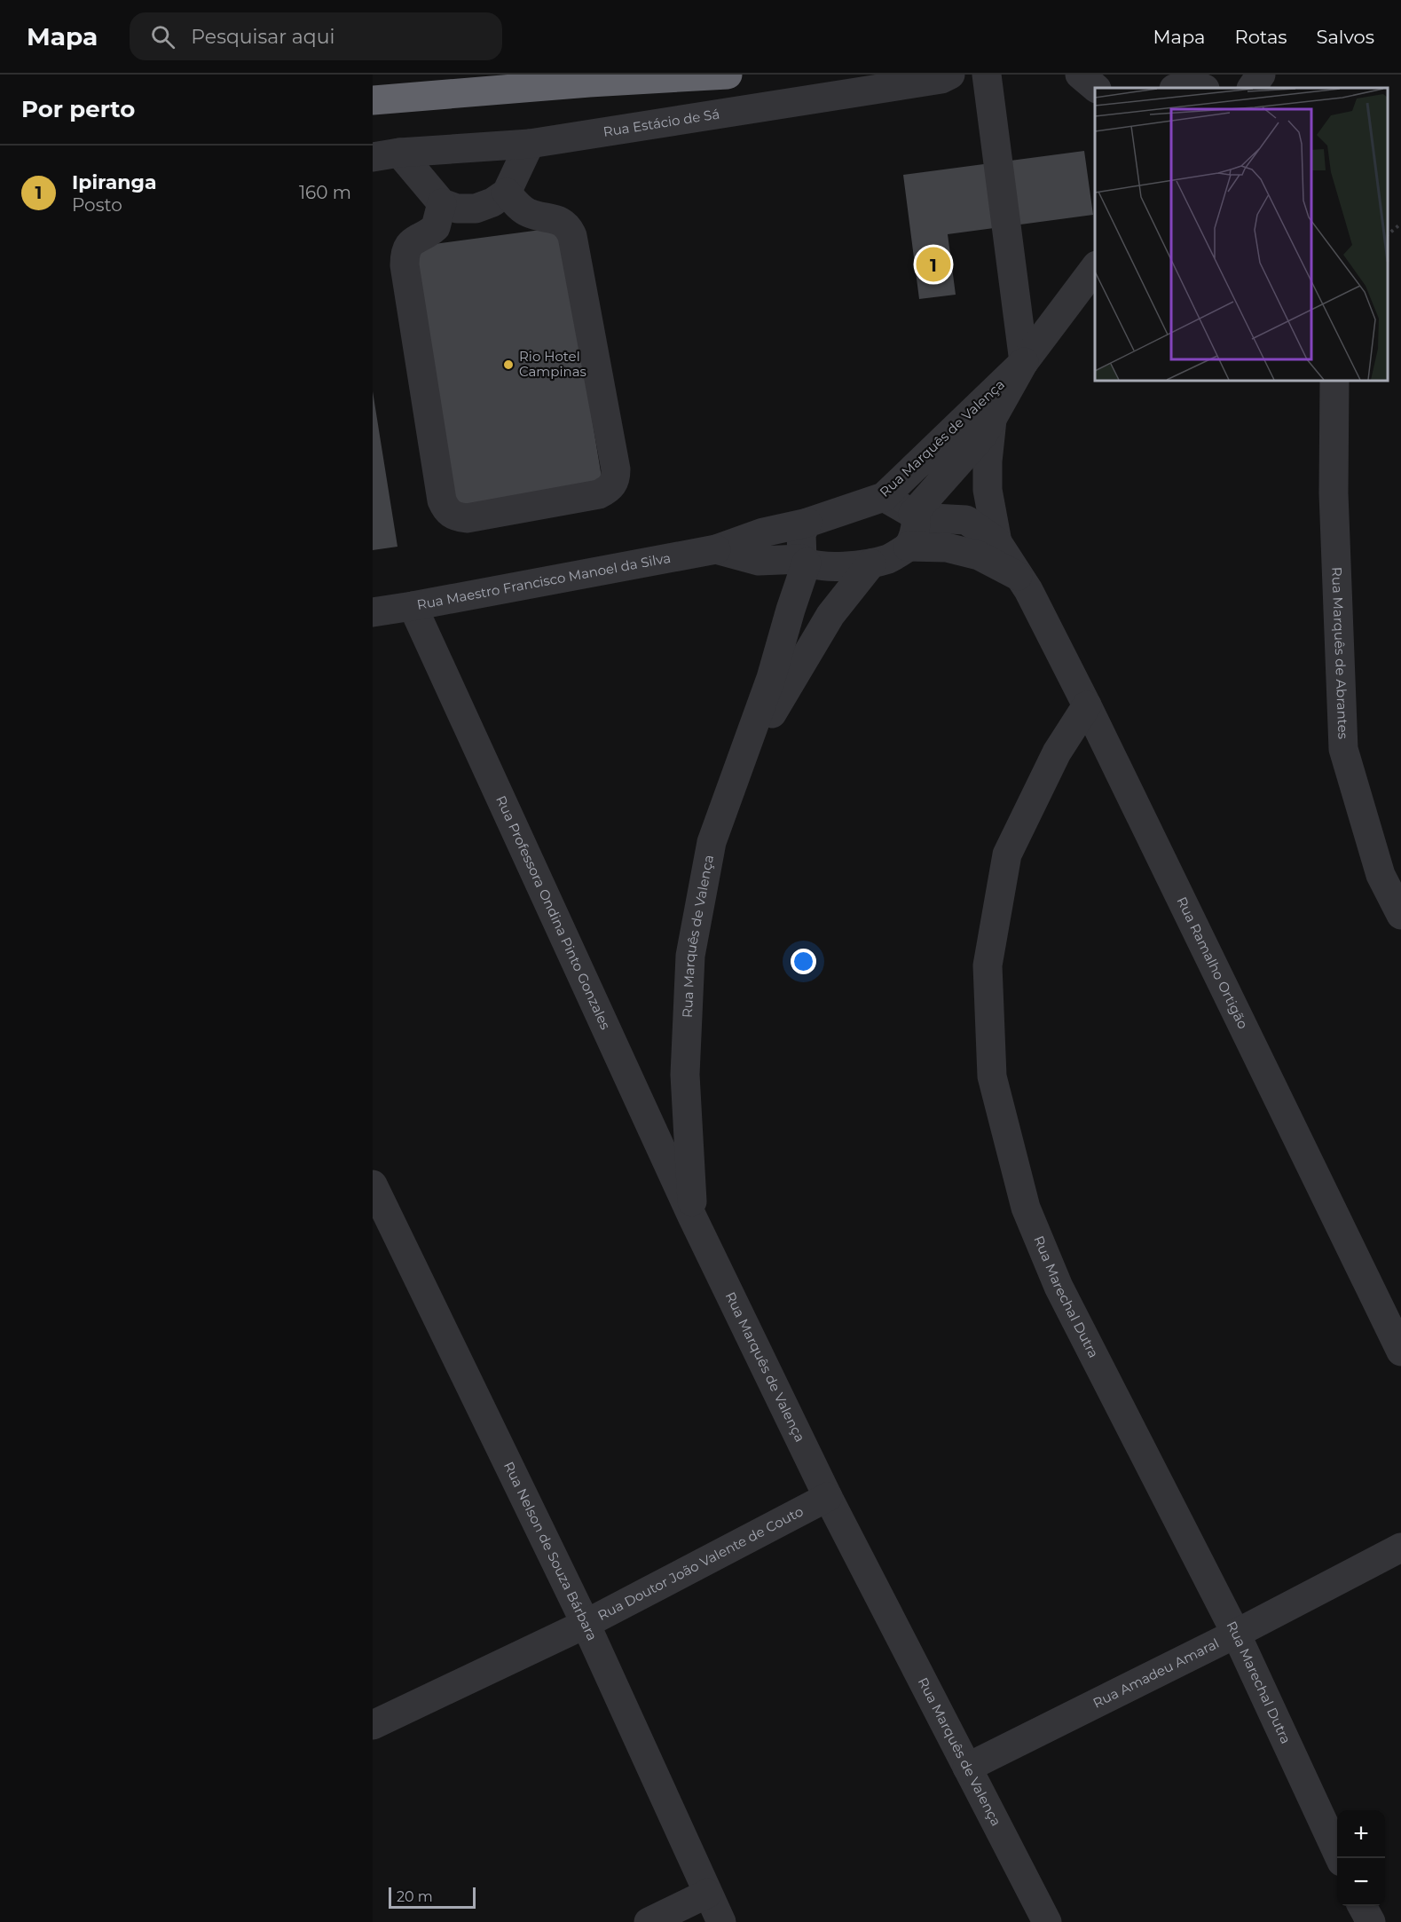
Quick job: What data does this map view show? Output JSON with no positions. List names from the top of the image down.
{
  "streets": {
    "street": [
      "Rua Estácio de Sá",
      "Rua Marquês de Valença",
      "Rua Maestro Francisco Manoel da Silva",
      "Rua Marquês de Abrantes",
      "Rua Professora Ondina Pinto Gonzales",
      "Rua Ramalho Ortigão",
      "Rua Marechal Dutra",
      "Rua Nelson de Souza Bárbara",
      "Rua Doutor João Valente de Couto",
      "Rua Amadeu Amaral"
    ]
  },
  "crossings": [
    ["Rua Marquês de Valença", "Rua Maestro Francisco Manoel da Silva"],
    ["Rua Marquês de Valença", "Rua Professora Ondina Pinto Gonzales"],
    ["Rua Marquês de Valença", "Rua Ramalho Ortigão"],
    ["Rua Marquês de Valença", "Rua Doutor João Valente de Couto"],
    ["Rua Marquês de Valença", "Rua Amadeu Amaral"],
    ["Rua Maestro Francisco Manoel da Silva", "Rua Professora Ondina Pinto Gonzales"],
    ["Rua Ramalho Ortigão", "Rua Marechal Dutra"],
    ["Rua Marechal Dutra", "Rua Amadeu Amaral"],
    ["Rua Nelson de Souza Bárbara", "Rua Doutor João Valente de Couto"]
  ],
  "places": ["Rio Hotel Campinas"],
  "scale_bar": "20 m",
  "page": {
    "header": "Mapa",
    "search": "Pesquisar aqui",
    "nav": ["Mapa", "Rotas", "Salvos"],
    "heading": "Por perto",
    "list": [
      {
        "mark": "1",
        "name": "Ipiranga",
        "note": "Posto",
        "value": "160 m"
      }
    ],
    "pins": "1",
    "map_buttons": ["+", "−"],
    "scale": "20 m"
  }
}
